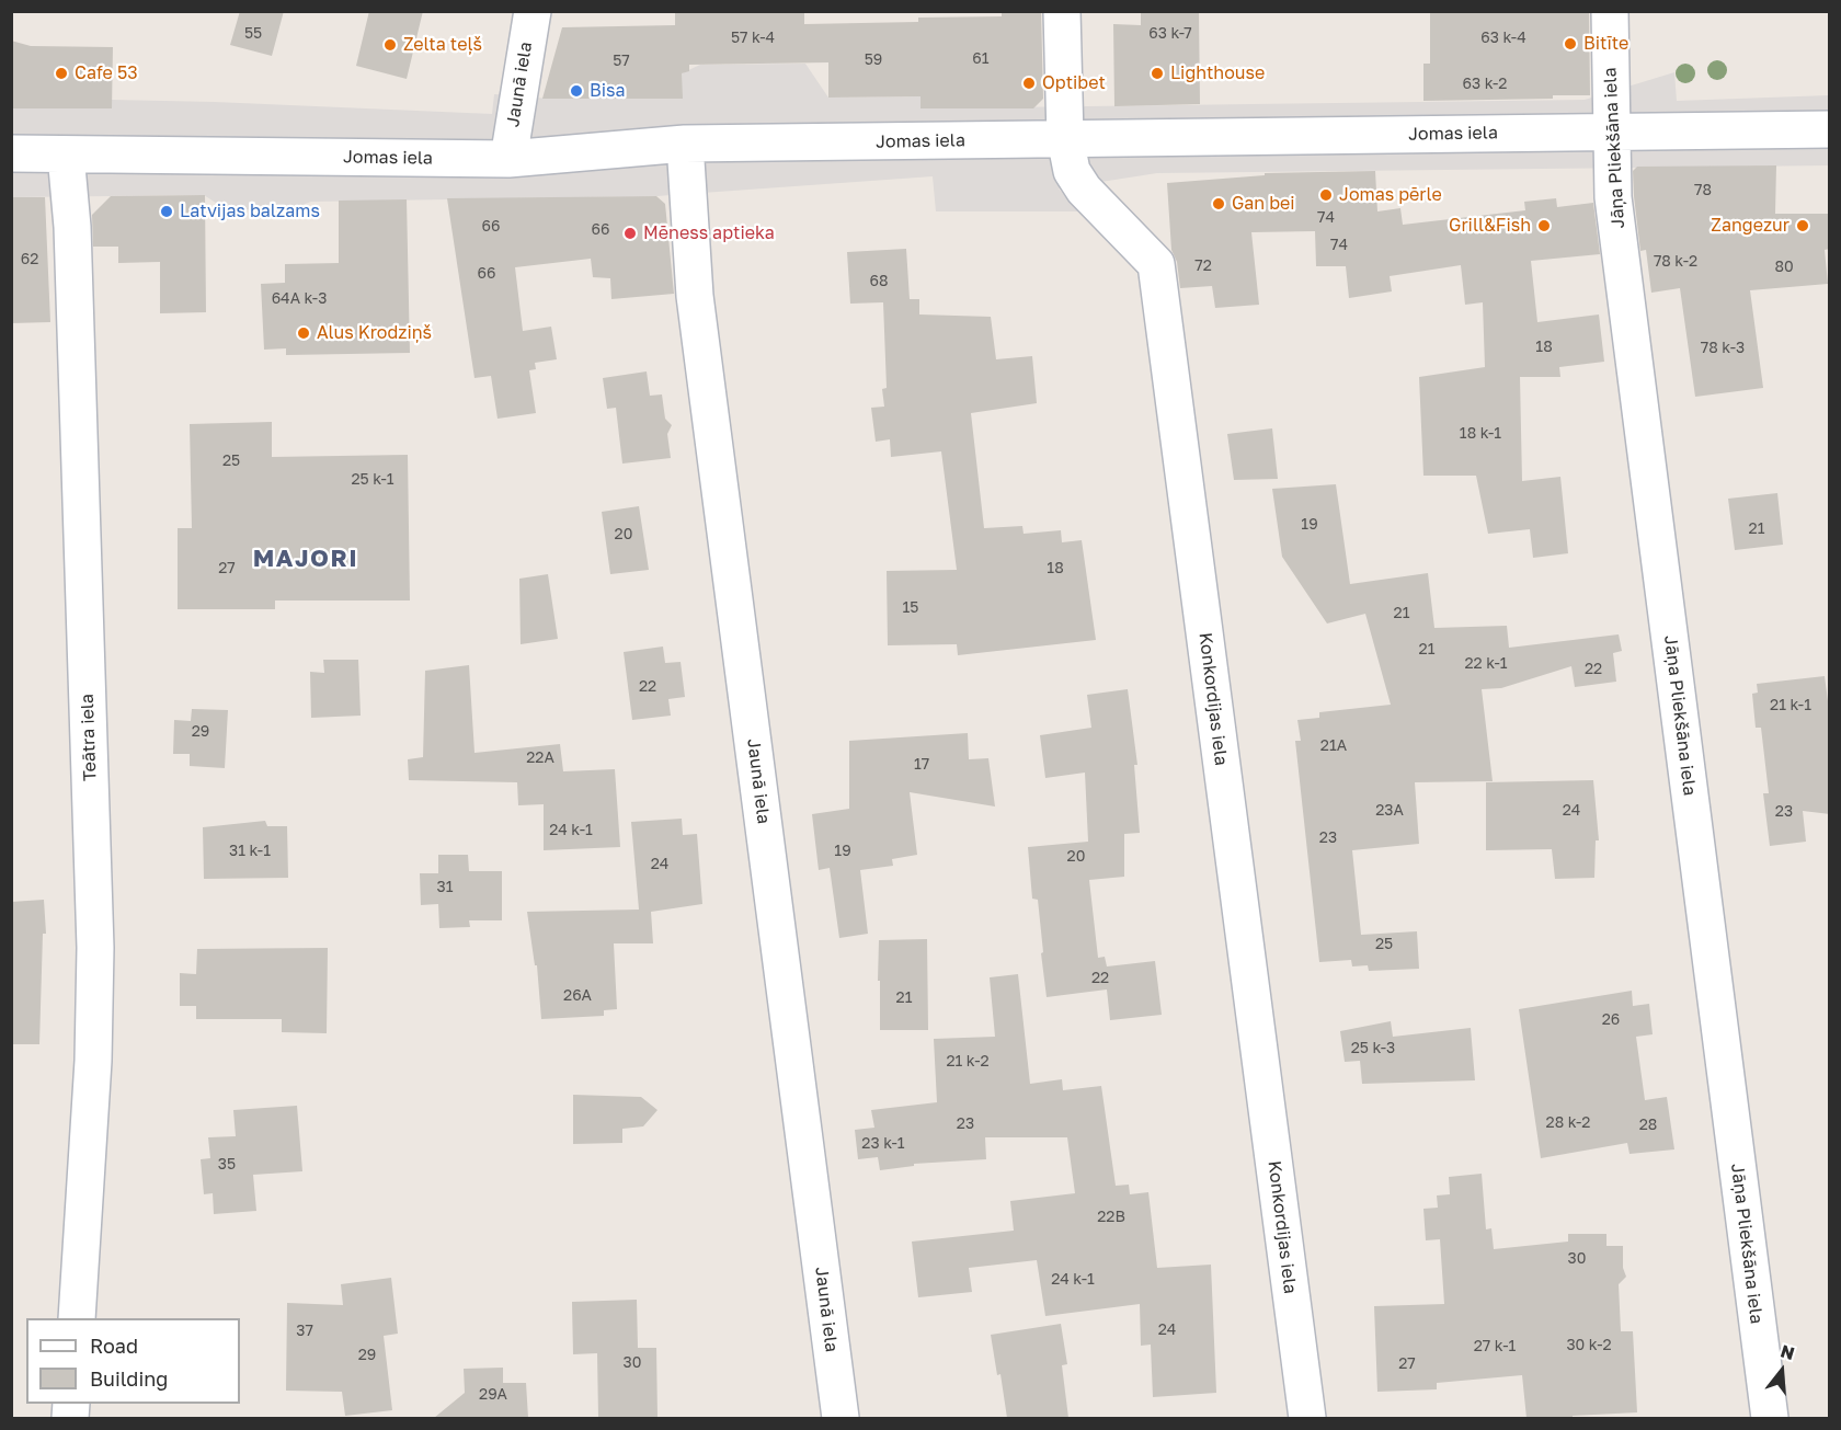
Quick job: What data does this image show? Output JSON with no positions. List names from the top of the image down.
{
  "streets": {
    "street": [
      "Jaunā iela",
      "Jomas iela",
      "Jāņa Pliekšāna iela",
      "Konkordijas iela",
      "Teātra iela"
    ]
  },
  "crossings": [
    ["Jaunā iela", "Jomas iela"],
    ["Jomas iela", "Jāņa Pliekšāna iela"],
    ["Jomas iela", "Konkordijas iela"],
    ["Jomas iela", "Teātra iela"]
  ],
  "districts": ["MAJORI"],
  "places": [
    "Bitīte",
    "Zelta teļš",
    "Cafe 53",
    "Lighthouse",
    "Optibet",
    "Bisa",
    "Jomas pērle",
    "Gan bei",
    "Latvijas balzams",
    "Grill&Fish",
    "Zangezur",
    "Mēness aptieka",
    "Alus Krodziņš"
  ],
  "house_numbers": [
    "55",
    "63 k-7",
    "57 k-4",
    "63 k-4",
    "61",
    "59",
    "57",
    "63 k-2",
    "78",
    "74",
    "66",
    "66",
    "74",
    "62",
    "78 k-2",
    "72",
    "80",
    "66",
    "68",
    "64A k-3",
    "18",
    "78 k-3",
    "18 k-1",
    "25",
    "25 k-1",
    "19",
    "21",
    "20",
    "27",
    "18",
    "15",
    "21",
    "21",
    "22 k-1",
    "22",
    "22",
    "21 k-1",
    "29",
    "21A",
    "22A",
    "17",
    "23A",
    "24",
    "23",
    "24 k-1",
    "23",
    "31 k-1",
    "19",
    "20",
    "24",
    "31",
    "25",
    "22",
    "26A",
    "21",
    "26",
    "25 k-3",
    "21 k-2",
    "28 k-2",
    "23",
    "28",
    "23 k-1",
    "35",
    "22B",
    "30",
    "24 k-1",
    "24",
    "37",
    "30 k-2",
    "27 k-1",
    "29",
    "30",
    "27",
    "29A"
  ],
  "legend": ["Road", "Building"],
  "north": "top"
}
